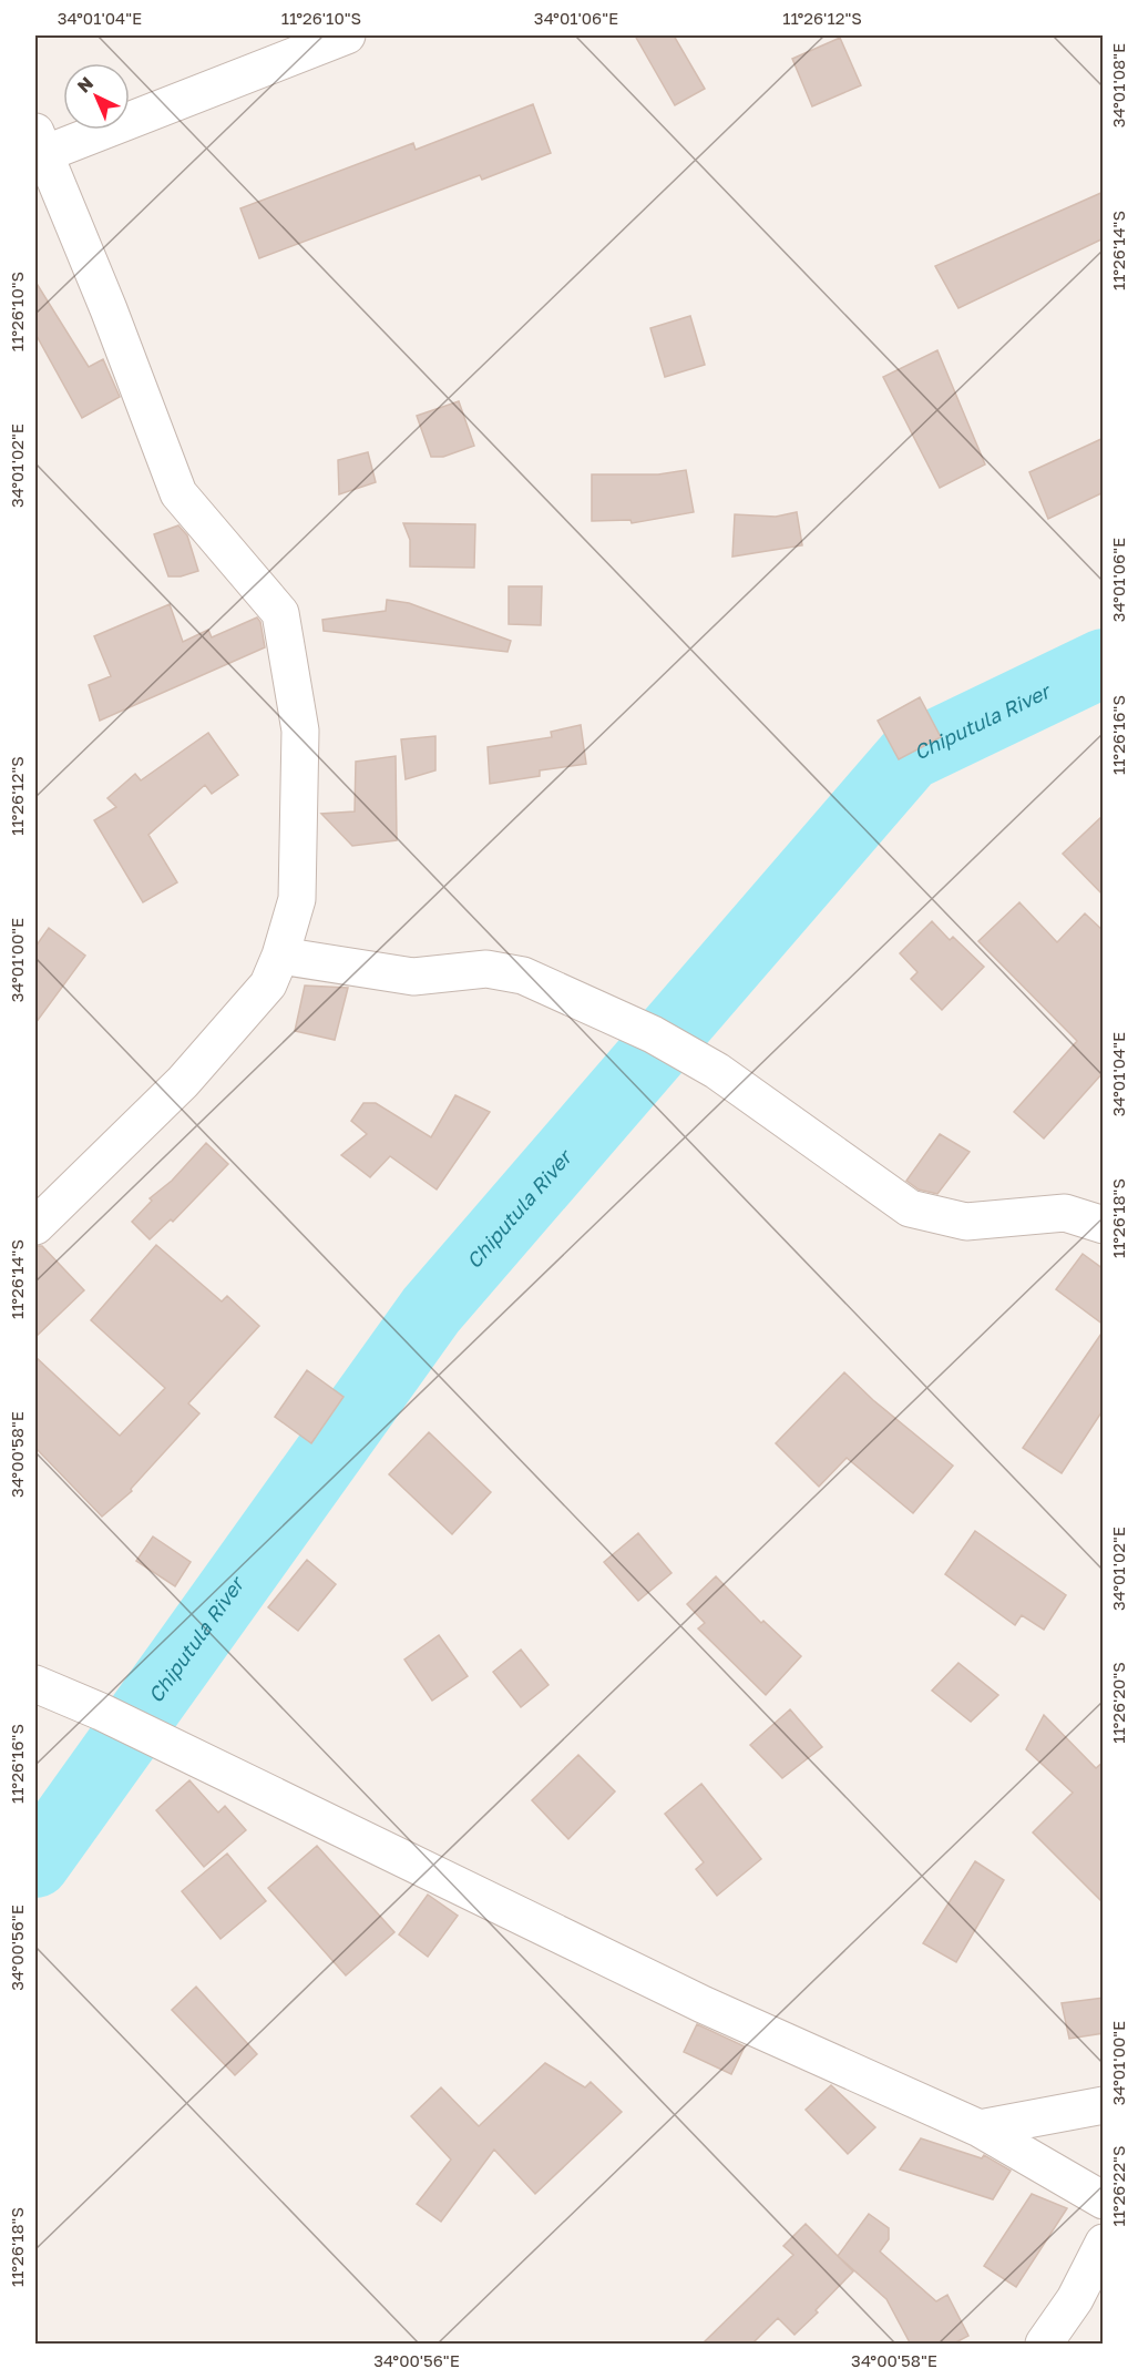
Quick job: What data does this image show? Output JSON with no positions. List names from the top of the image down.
{
  "water": ["Chiputula River"],
  "north": "top left",
  "coordinates": [
    "34°01'04\"E",
    "11°26'10\"S",
    "34°01'06\"E",
    "11°26'12\"S",
    "34°01'08\"E",
    "11°26'14\"S",
    "34°01'02\"E",
    "11°26'16\"S",
    "34°01'00\"E",
    "11°26'18\"S",
    "34°00'58\"E",
    "11°26'20\"S",
    "34°00'56\"E",
    "11°26'22\"S"
  ]
}
